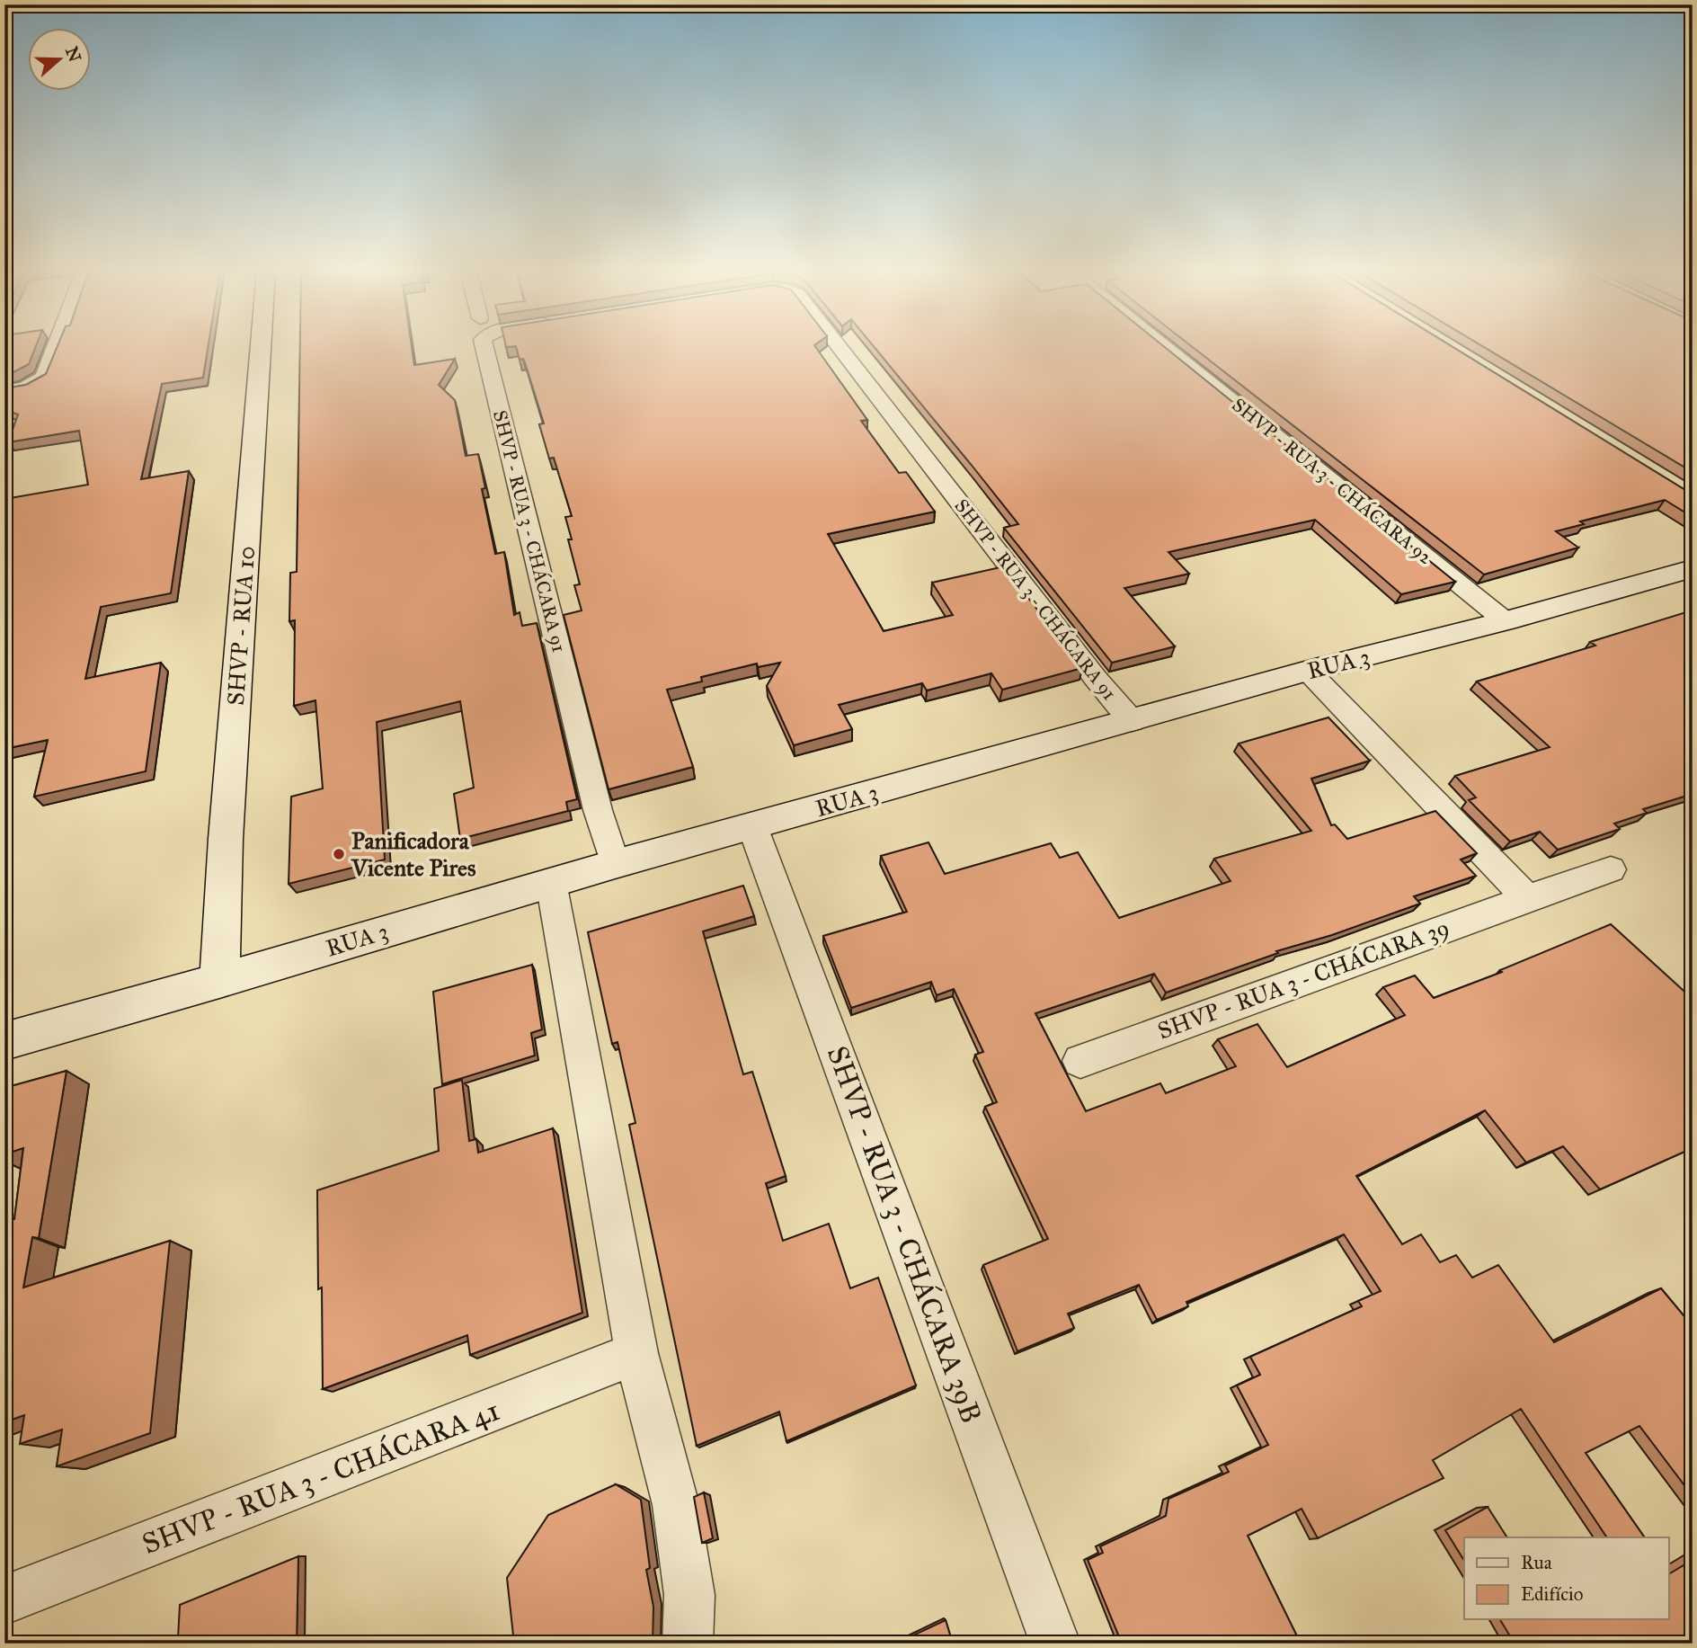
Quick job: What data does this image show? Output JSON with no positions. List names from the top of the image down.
{
  "streets": {
    "main road": ["SHVP - RUA 10", "RUA 3"],
    "street": [
      "SHVP - RUA 3 - CHÁCARA 92",
      "SHVP - RUA 3 - CHÁCARA 91",
      "SHVP - RUA 3 - CHÁCARA 39",
      "SHVP - RUA 3 - CHÁCARA 39B",
      "SHVP - RUA 3 - CHÁCARA 41"
    ]
  },
  "crossings": [
    ["SHVP - RUA 3 - CHÁCARA 92", "RUA 3"],
    ["SHVP - RUA 3 - CHÁCARA 91", "RUA 3"],
    ["SHVP - RUA 10", "RUA 3"],
    ["RUA 3", "SHVP - RUA 3 - CHÁCARA 39B"]
  ],
  "places": ["Panificadora Vicente Pires"],
  "legend": ["Rua", "Edifício"],
  "north": "right"
}
